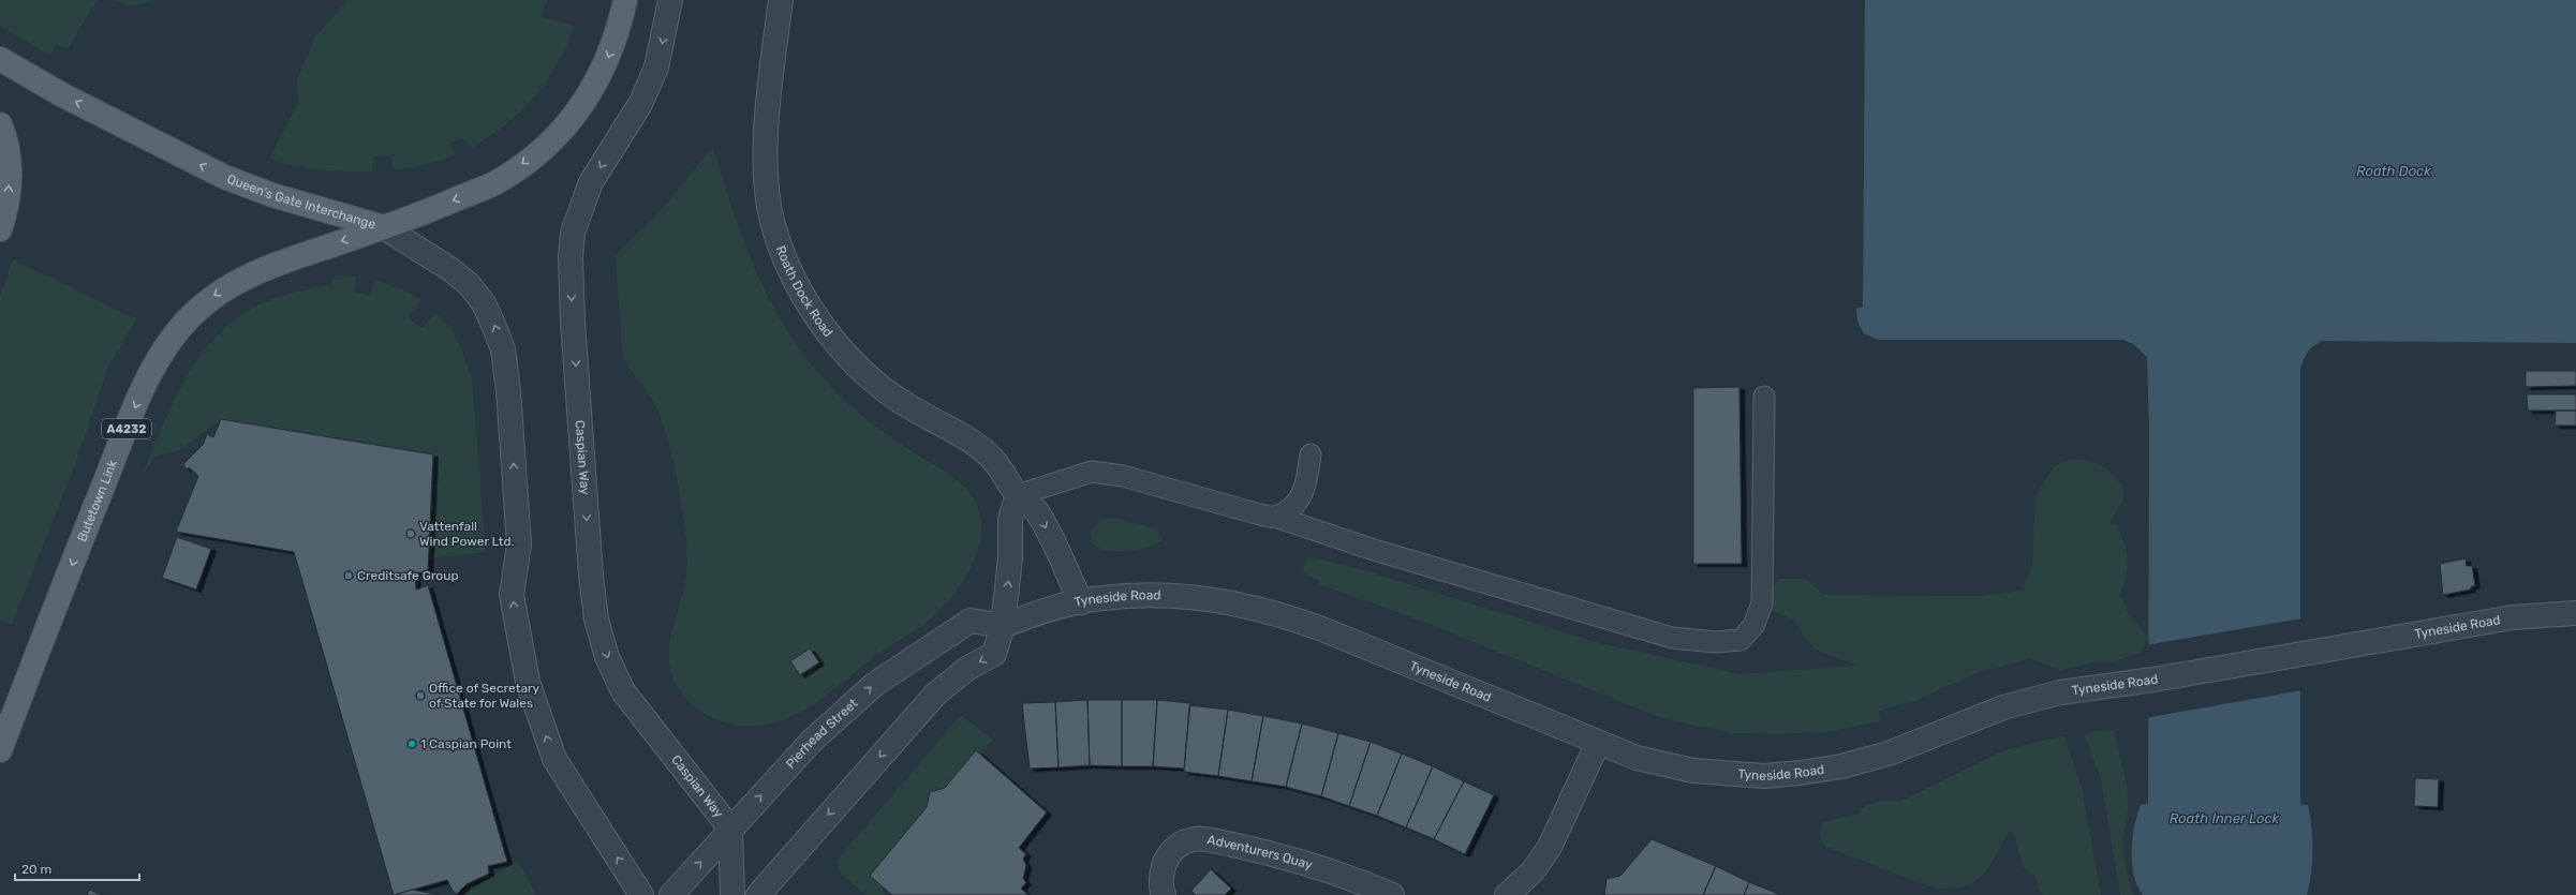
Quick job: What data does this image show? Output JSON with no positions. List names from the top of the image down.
{
  "streets": {
    "main road": ["Queen's Gate Interchange", "A4232", "Butetown Link"],
    "street": [
      "Roath Dock Road",
      "Caspian Way",
      "Tyneside Road",
      "Pierhead Street",
      "Adventurers Quay"
    ]
  },
  "crossings": [
    ["Queen's Gate Interchange", "Butetown Link"],
    ["Roath Dock Road", "Tyneside Road"],
    ["Caspian Way", "Pierhead Street"],
    ["Tyneside Road", "Pierhead Street"]
  ],
  "one_way": ["Queen's Gate Interchange", "Butetown Link"],
  "water": ["Roath Dock", "Roath Inner Lock"],
  "places": [
    "Vattenfall Wind Power Ltd.",
    "Creditsafe Group",
    "Office of Secretary of State for Wales",
    "1 Caspian Point"
  ],
  "scale_bar": "20 m"
}
